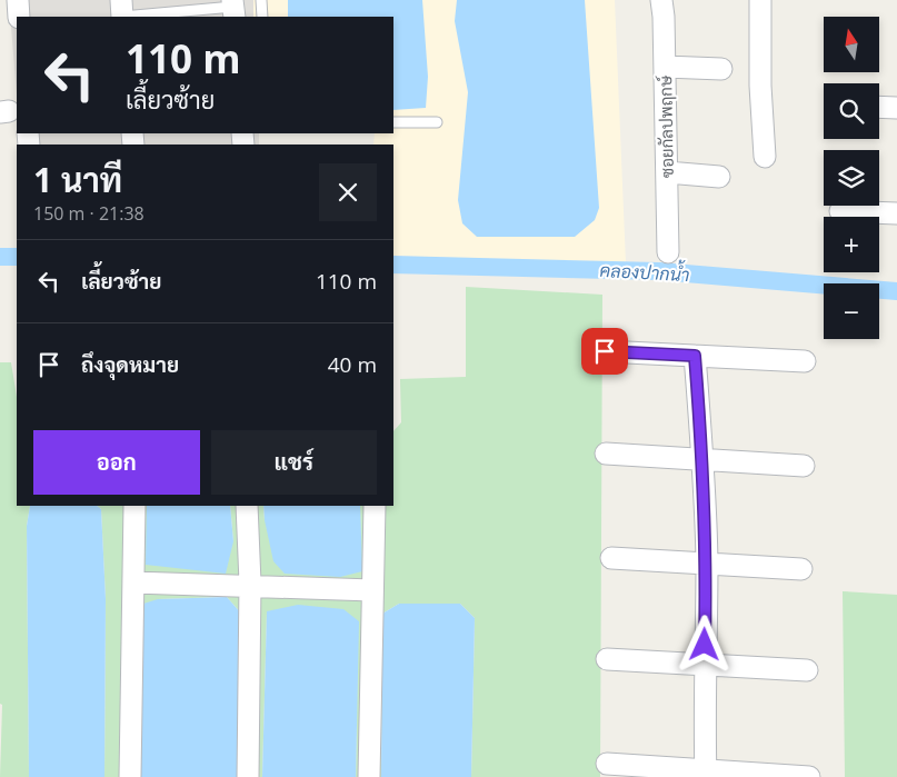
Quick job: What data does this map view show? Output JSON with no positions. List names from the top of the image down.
{
  "streets": {
    "street": ["ซอยกัลปพฤกษ์"]
  },
  "water": ["คลองปากน้ำ"],
  "north": "top",
  "page": {
    "map_buttons": ["+", "−"],
    "turn": ["110 m", "เลี้ยวซ้าย"],
    "heading": ["1 นาที", "150 m · 21:38"],
    "list": [
      {
        "name": "เลี้ยวซ้าย",
        "value": "110 m"
      },
      {
        "name": "ถึงจุดหมาย",
        "value": "40 m"
      }
    ],
    "buttons": ["ออก", "แชร์"]
  }
}
